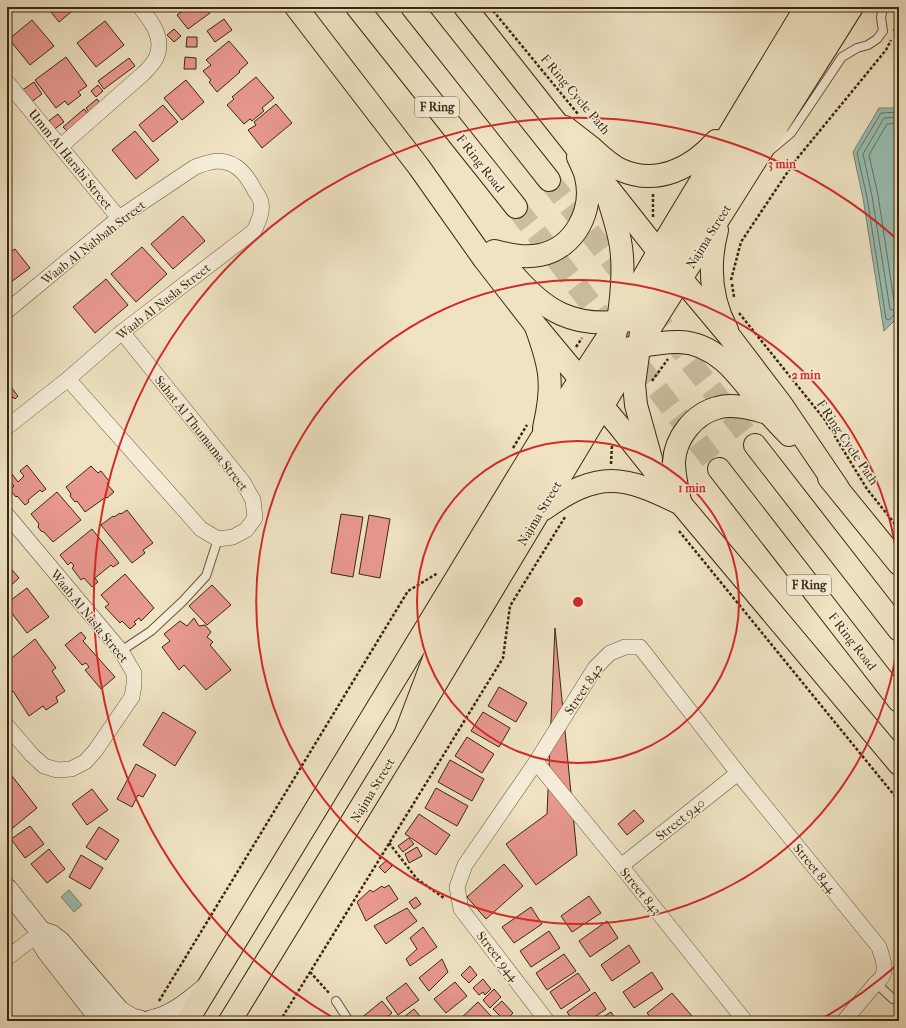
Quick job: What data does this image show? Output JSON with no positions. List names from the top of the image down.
{
  "streets": {
    "main road": ["F Ring", "F Ring Road", "Najma Street"],
    "street": [
      "Umm Al Harabi Street",
      "Waab Al Nabbah Street",
      "Waab Al Nasla Street",
      "Sahat Al Thumama Street",
      "Street 842",
      "Street 940",
      "Street 844",
      "Street 843",
      "Street 944"
    ],
    "path": ["F Ring Cycle Path"]
  },
  "crossings": [
    ["Umm Al Harabi Street", "Waab Al Nabbah Street"],
    ["Waab Al Nabbah Street", "Waab Al Nasla Street"],
    ["Waab Al Nasla Street", "Sahat Al Thumama Street"],
    ["Street 842", "Street 940"],
    ["Street 842", "Street 844"],
    ["Street 842", "Street 843"],
    ["Street 842", "Street 944"],
    ["Street 940", "Street 844"],
    ["Street 940", "Street 843"]
  ],
  "rings": ["3 min", "2 min", "1 min"]
}
